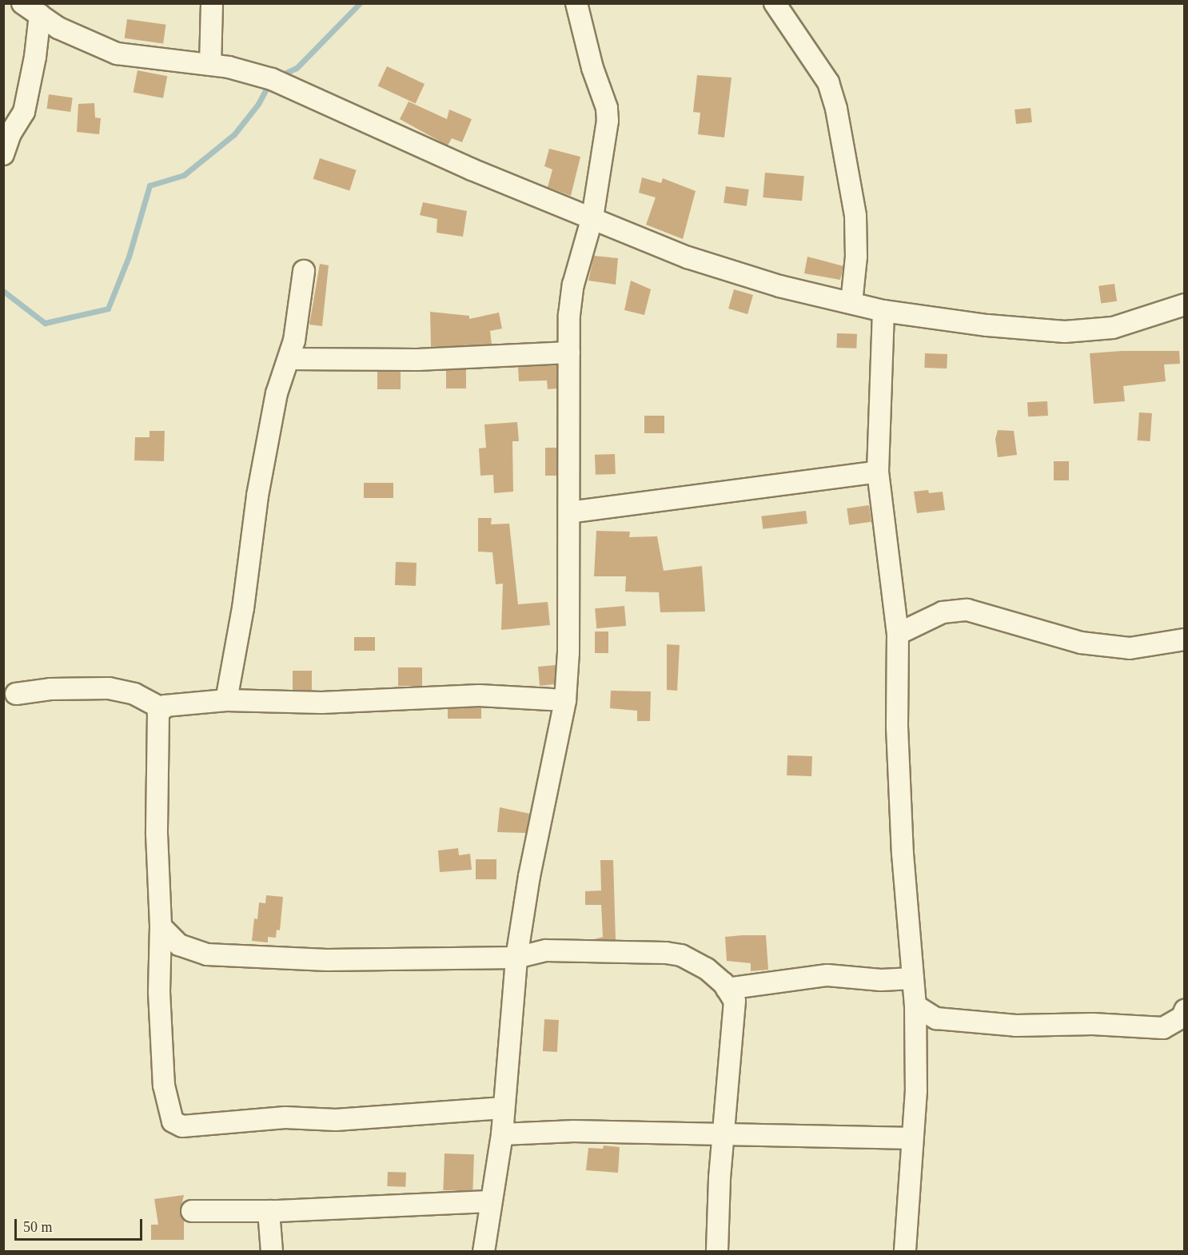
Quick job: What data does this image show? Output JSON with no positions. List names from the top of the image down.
{
  "scale_bar": "50 m"
}
